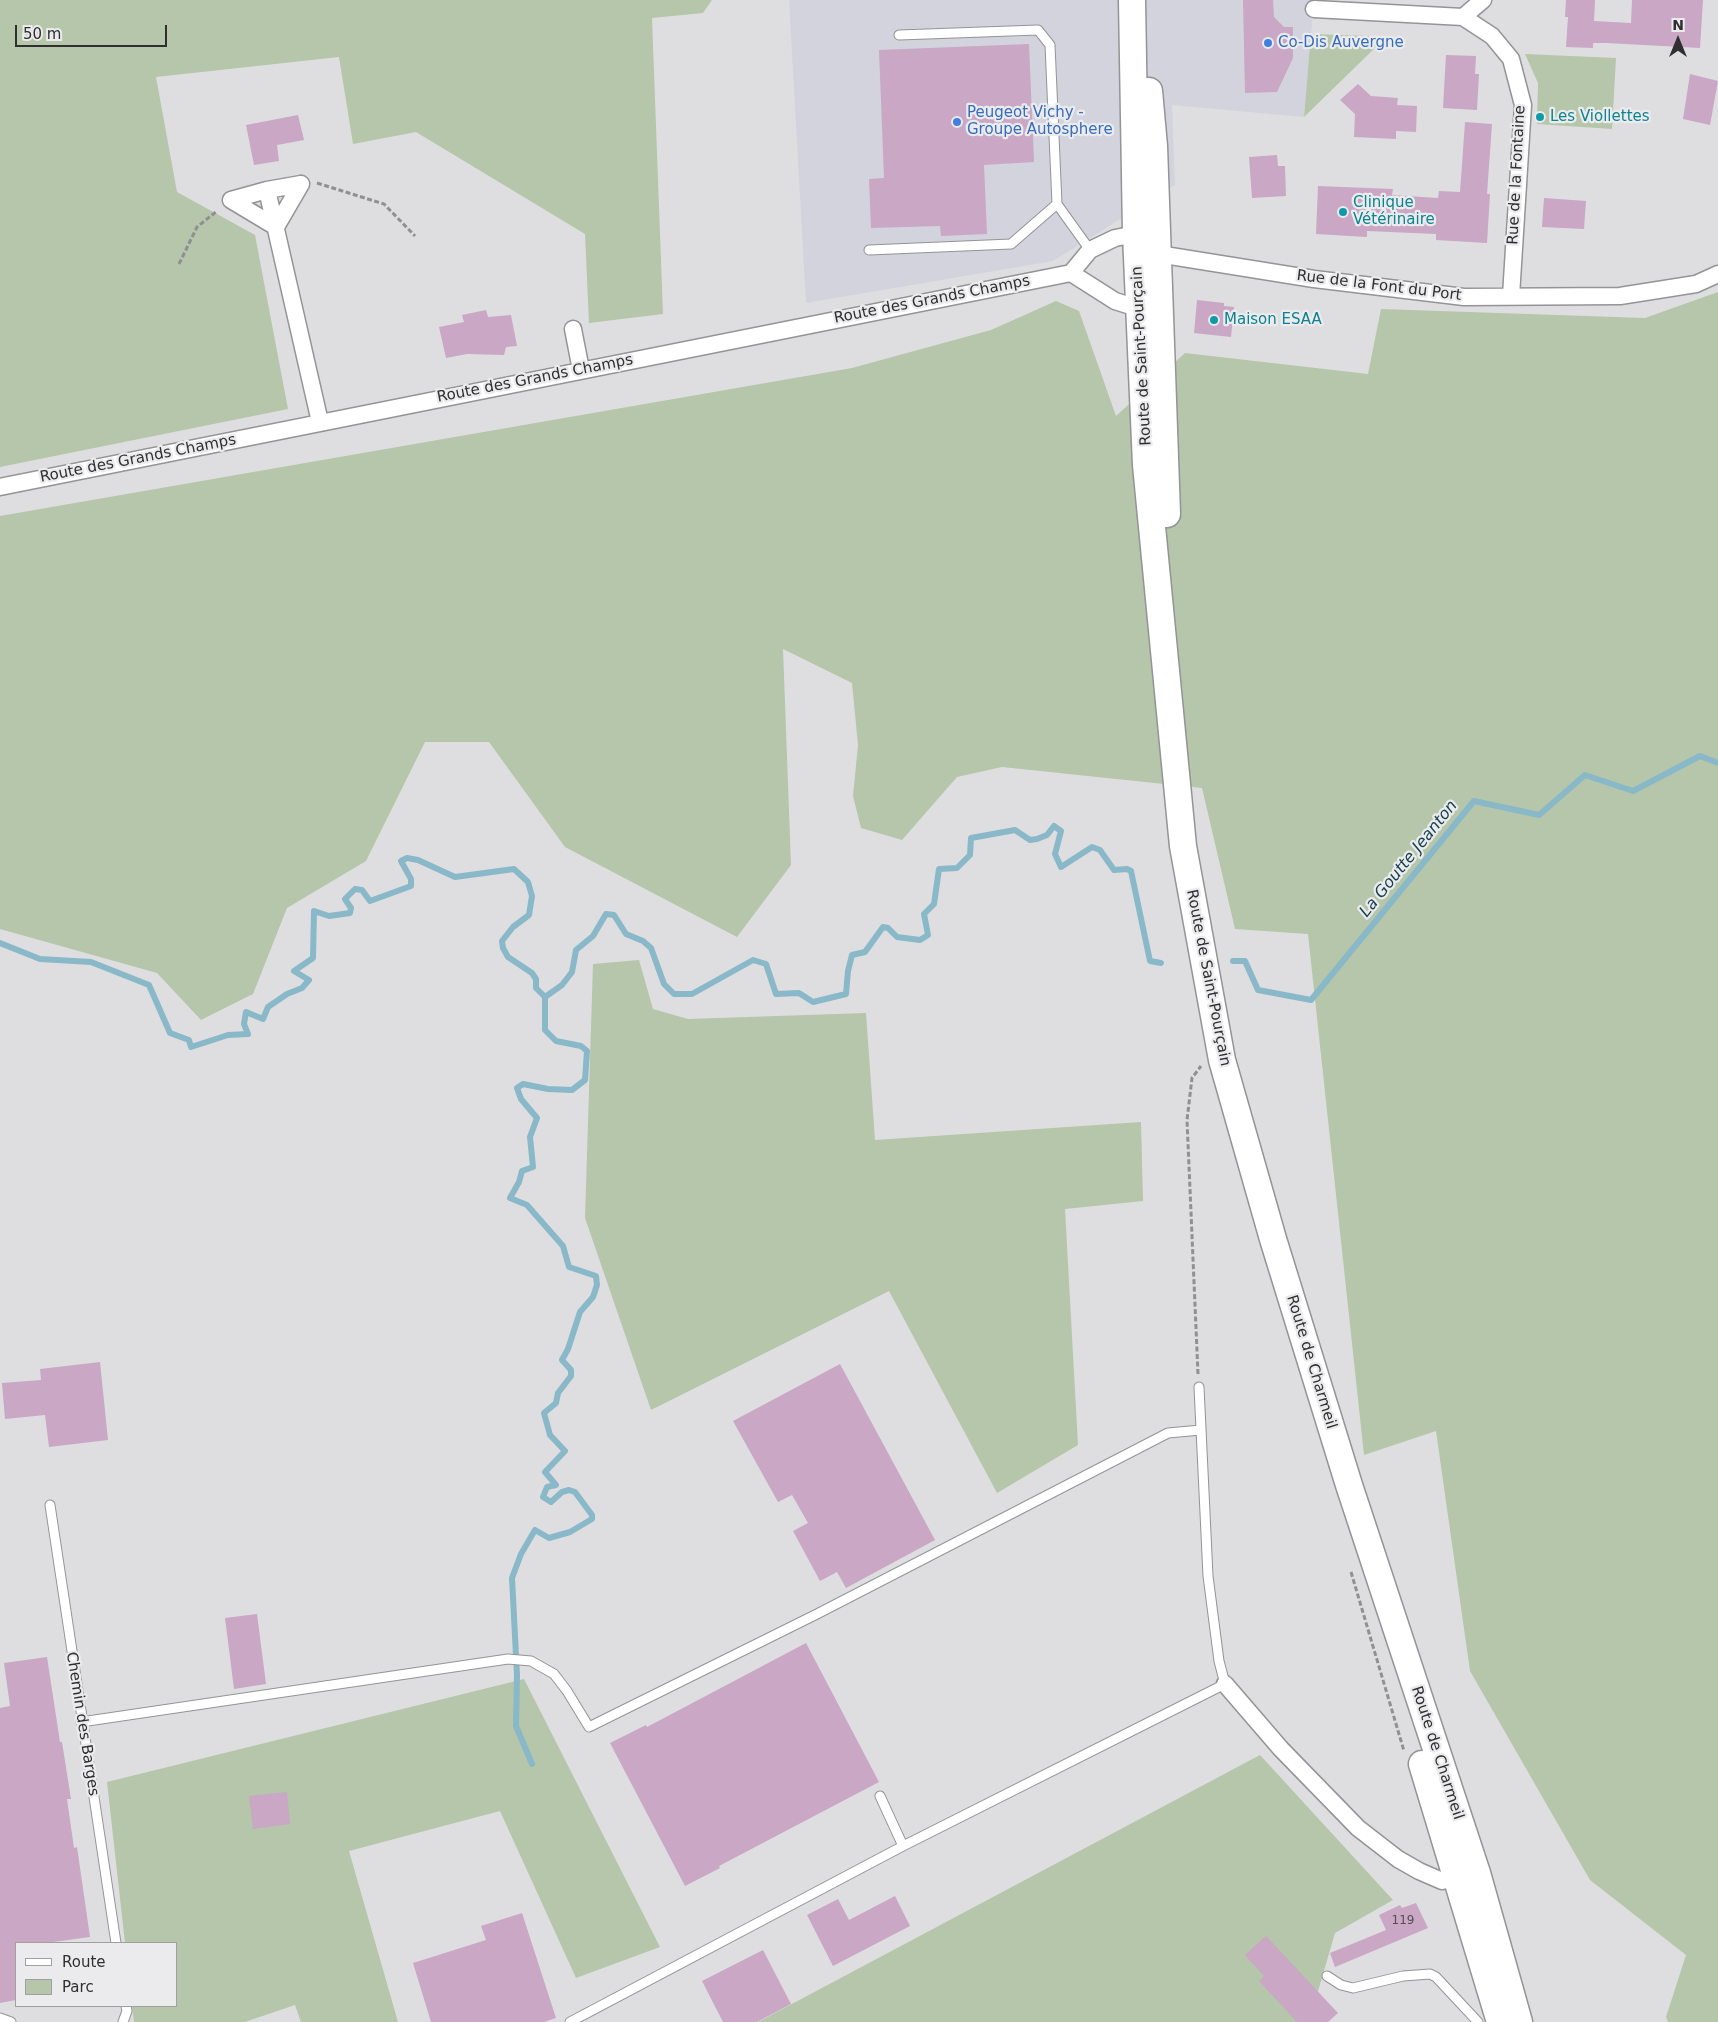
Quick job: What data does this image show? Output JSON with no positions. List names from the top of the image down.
{
  "streets": {
    "main road": ["Route de Saint-Pourçain", "Route de Charmeil"],
    "street": ["Rue de la Fontaine", "Rue de la Font du Port", "Route des Grands Champs"],
    "lane": ["Chemin des Barges"]
  },
  "crossings": [
    ["Rue de la Fontaine", "Rue de la Font du Port"],
    ["Rue de la Font du Port", "Route de Saint-Pourçain"],
    ["Route de Saint-Pourçain", "Route de Charmeil"]
  ],
  "water": ["La Goutte Jeanton"],
  "places": [
    "Co-Dis Auvergne",
    "Les Viollettes",
    "Peugeot Vichy - Groupe Autosphere",
    "Clinique Vétérinaire",
    "Maison ESAA"
  ],
  "house_numbers": ["119"],
  "legend": ["Route", "Parc"],
  "scale_bar": "50 m",
  "north": "top"
}
